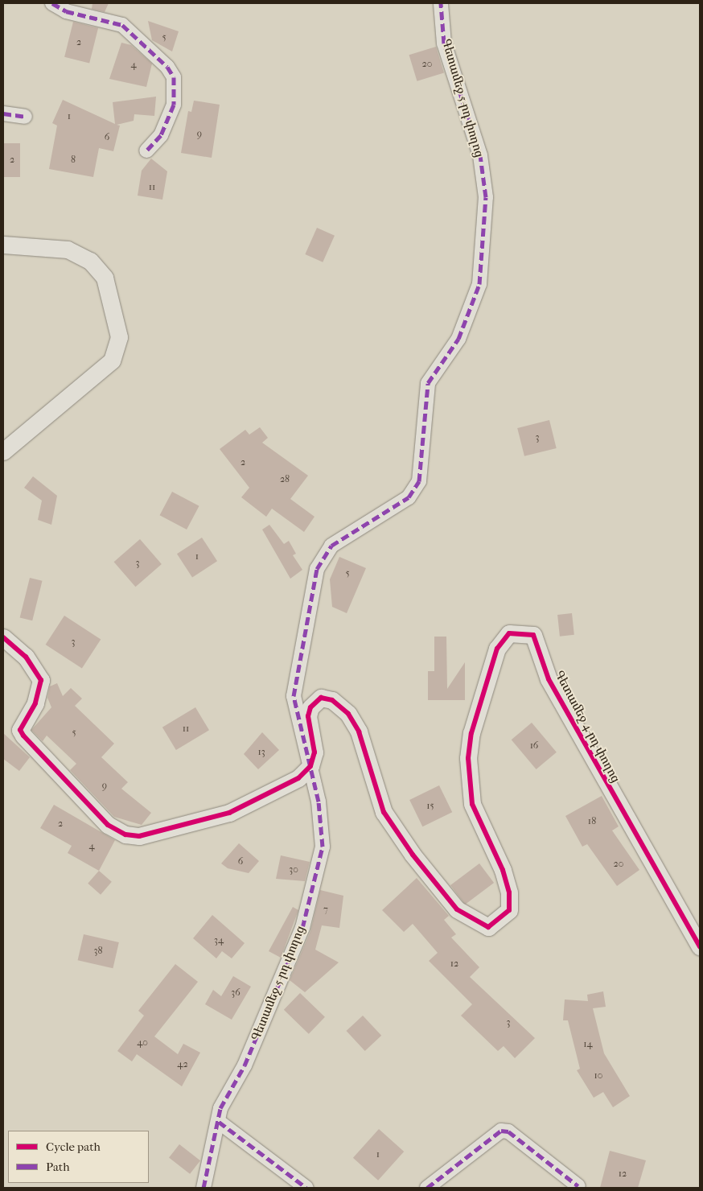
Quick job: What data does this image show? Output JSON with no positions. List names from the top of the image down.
{
  "streets": {
    "street": ["Գետամեջ 5-րդ փողոց", "Գետամեջ 4-րդ փողոց"]
  },
  "crossings": [
    ["Գետամեջ 5-րդ փողոց", "Գետամեջ 4-րդ փողոց"]
  ],
  "house_numbers": [
    "5",
    "2",
    "20",
    "4",
    "1",
    "9",
    "6",
    "2",
    "8",
    "11",
    "3",
    "2",
    "28",
    "1",
    "3",
    "5",
    "3",
    "11",
    "5",
    "16",
    "13",
    "9",
    "15",
    "18",
    "2",
    "4",
    "6",
    "20",
    "30",
    "7",
    "34",
    "38",
    "12",
    "36",
    "3",
    "40",
    "14",
    "42",
    "10",
    "1",
    "12"
  ],
  "legend": ["Cycle path", "Path"]
}
